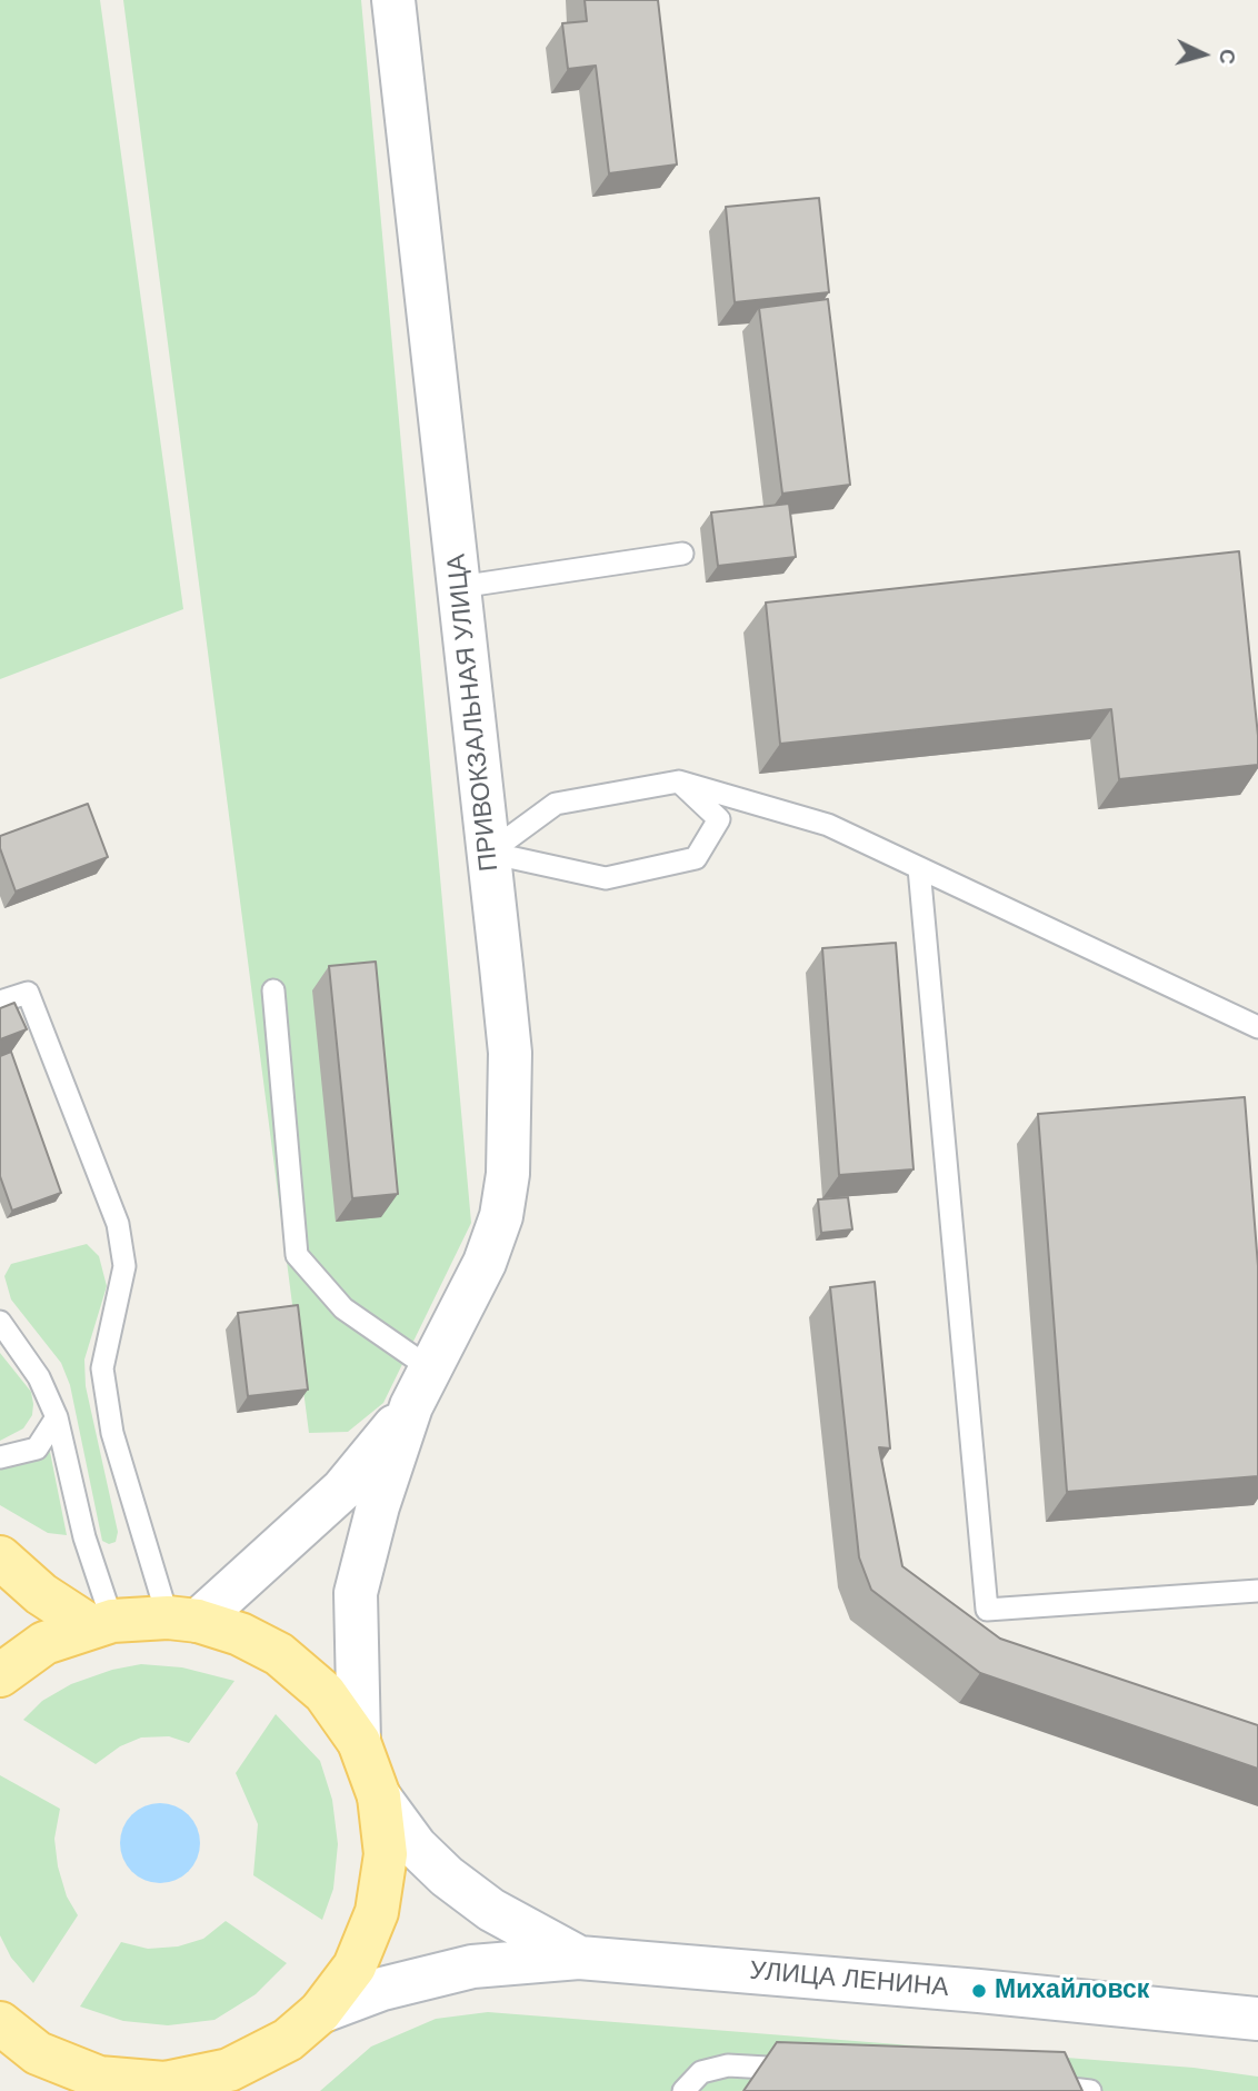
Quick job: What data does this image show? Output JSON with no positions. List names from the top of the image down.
{
  "streets": {
    "street": ["ПРИВОКЗАЛЬНАЯ УЛИЦА", "УЛИЦА ЛЕНИНА"]
  },
  "places": ["Михайловск"],
  "north": "right"
}
